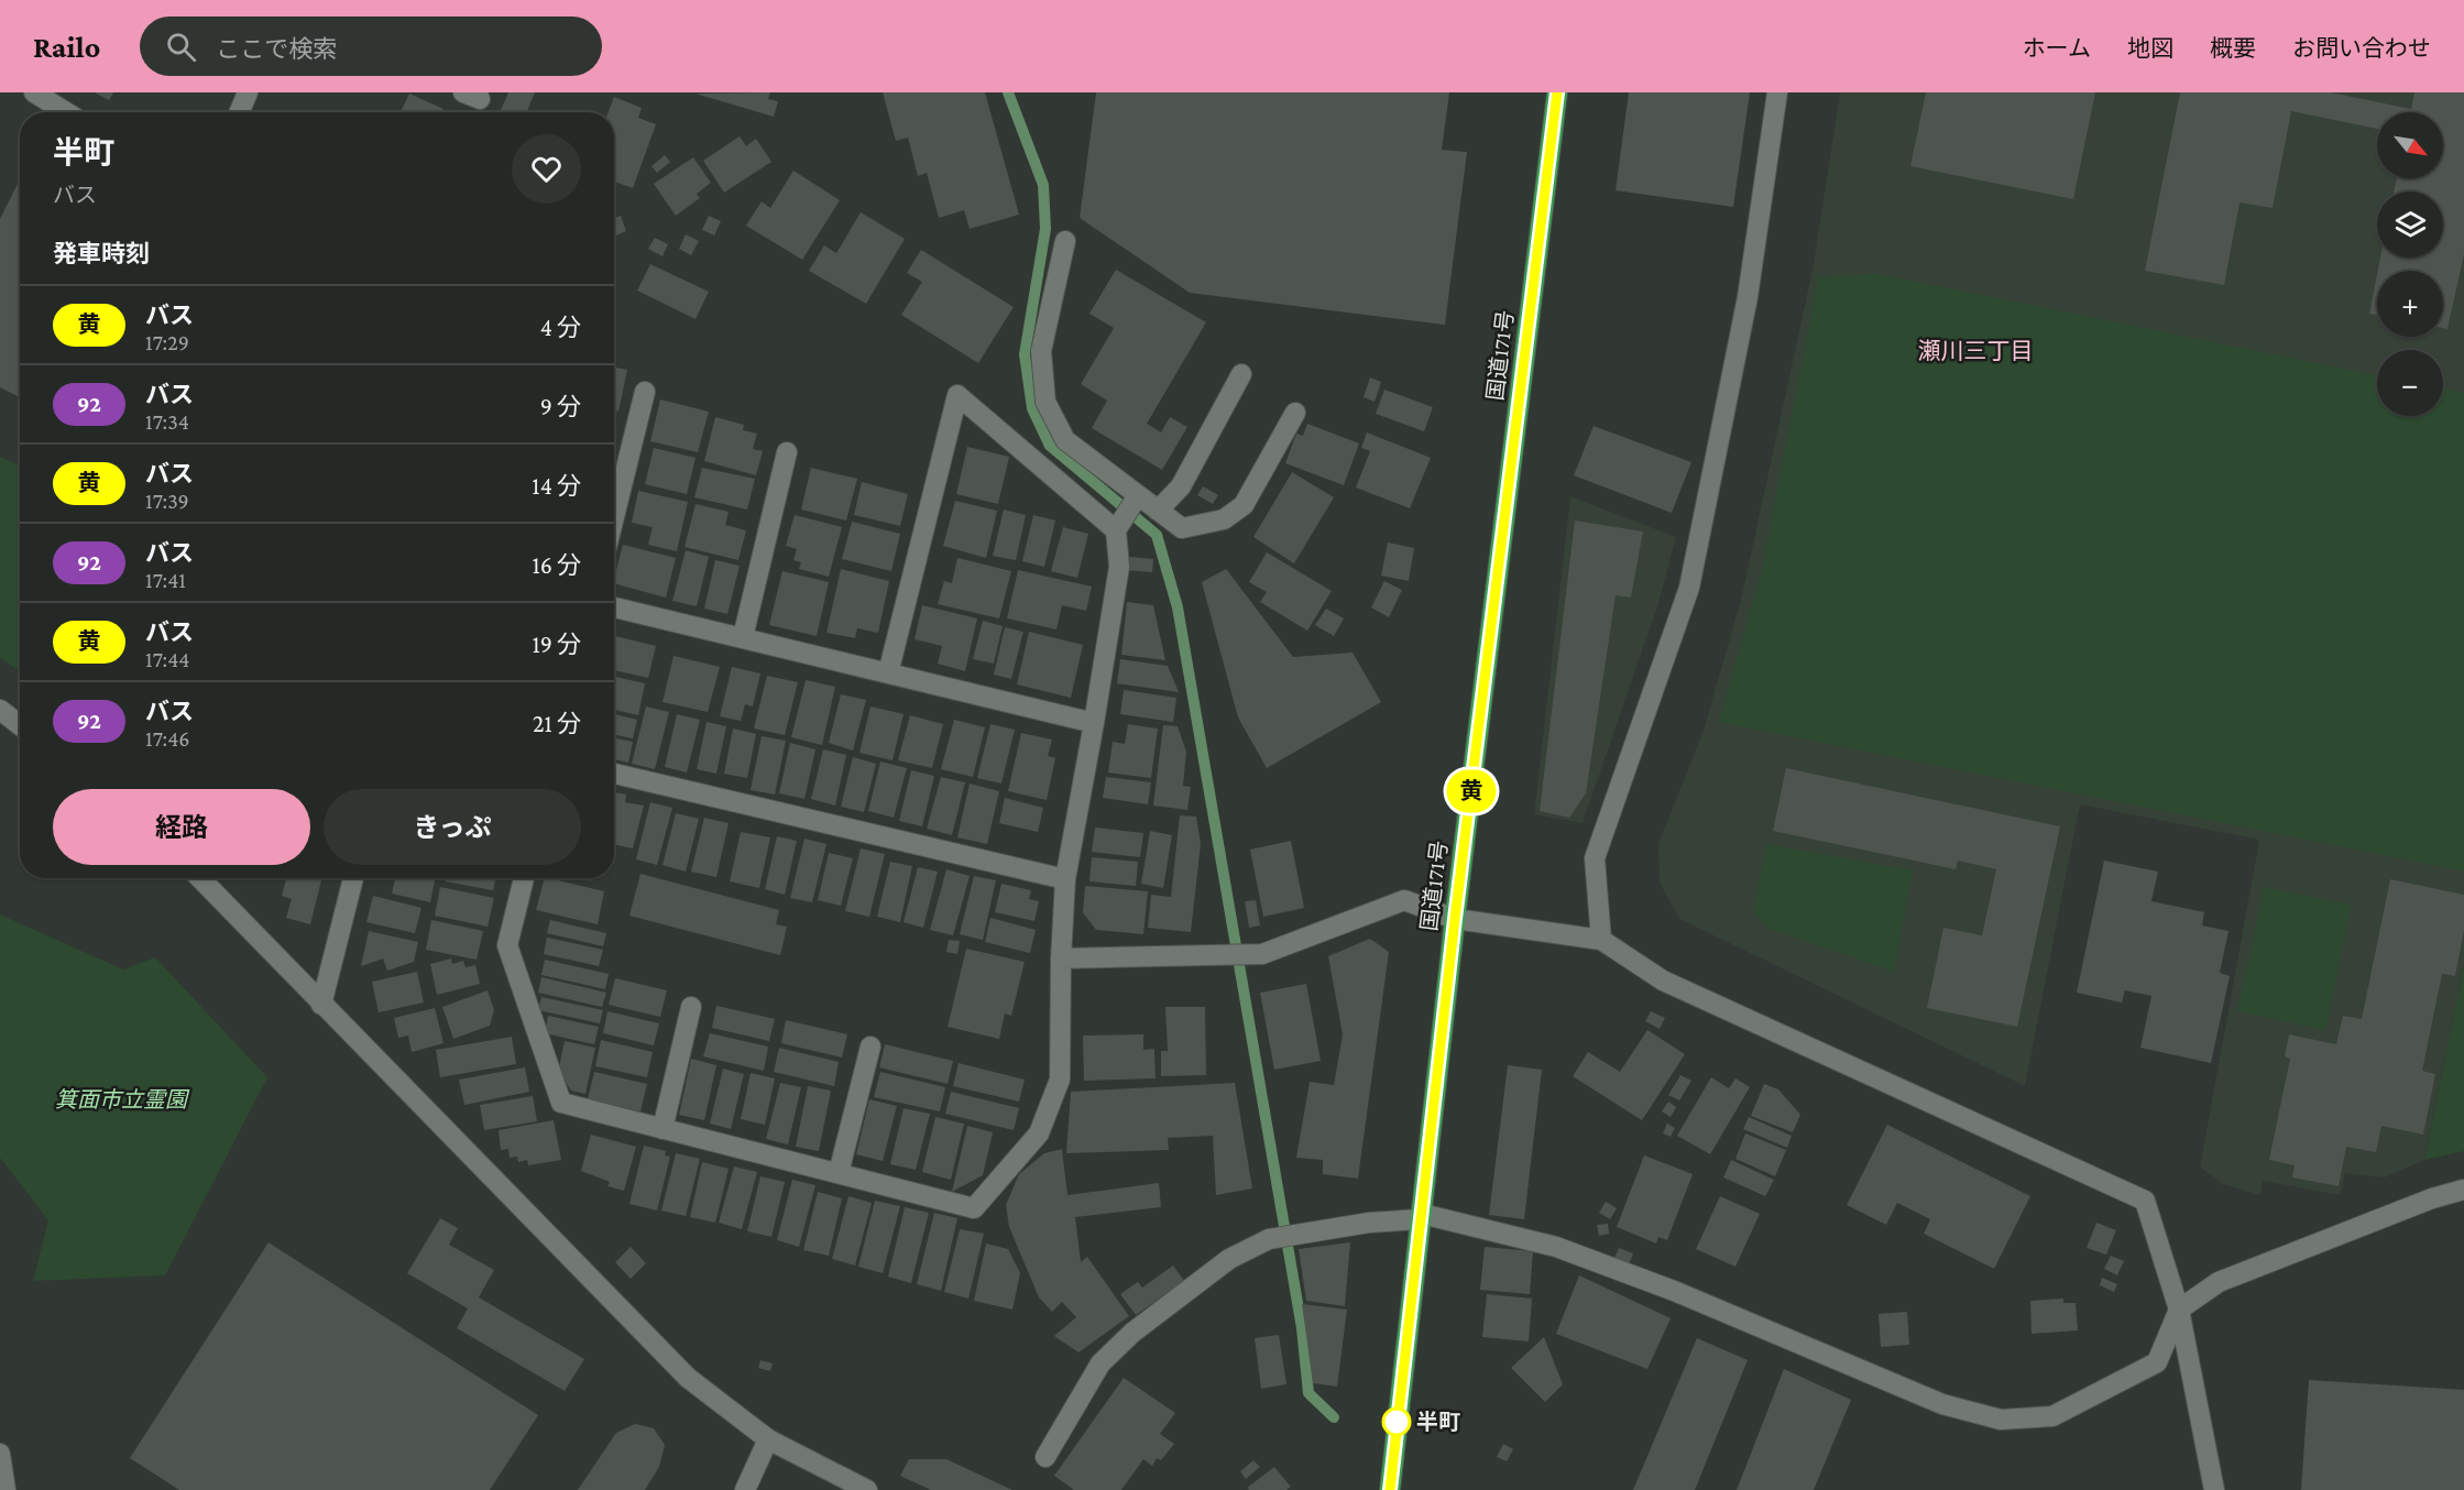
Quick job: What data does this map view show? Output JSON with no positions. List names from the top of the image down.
{
  "streets": {
    "highway": ["国道171号"]
  },
  "districts": ["瀬川三丁目"],
  "parks": ["箕面市立霊園"],
  "places": ["半町"],
  "lines": ["bus line 黄"],
  "north": "bottom right",
  "page": {
    "header": "Railo",
    "search": "ここで検索",
    "nav": [
      "ホーム",
      "地図",
      "概要",
      "お問い合わせ"
    ],
    "on_map": "黄",
    "map_buttons": ["+", "−"],
    "heading": [
      ["半町", "バス"],
      "発車時刻"
    ],
    "list": [
      {
        "mark": "黄",
        "name": "バス",
        "note": "17:29",
        "value": "4 分"
      },
      {
        "mark": "92",
        "name": "バス",
        "note": "17:34",
        "value": "9 分"
      },
      {
        "mark": "黄",
        "name": "バス",
        "note": "17:39",
        "value": "14 分"
      },
      {
        "mark": "92",
        "name": "バス",
        "note": "17:41",
        "value": "16 分"
      },
      {
        "mark": "黄",
        "name": "バス",
        "note": "17:44",
        "value": "19 分"
      },
      {
        "mark": "92",
        "name": "バス",
        "note": "17:46",
        "value": "21 分"
      }
    ],
    "buttons": ["経路", "きっぷ"]
  }
}
